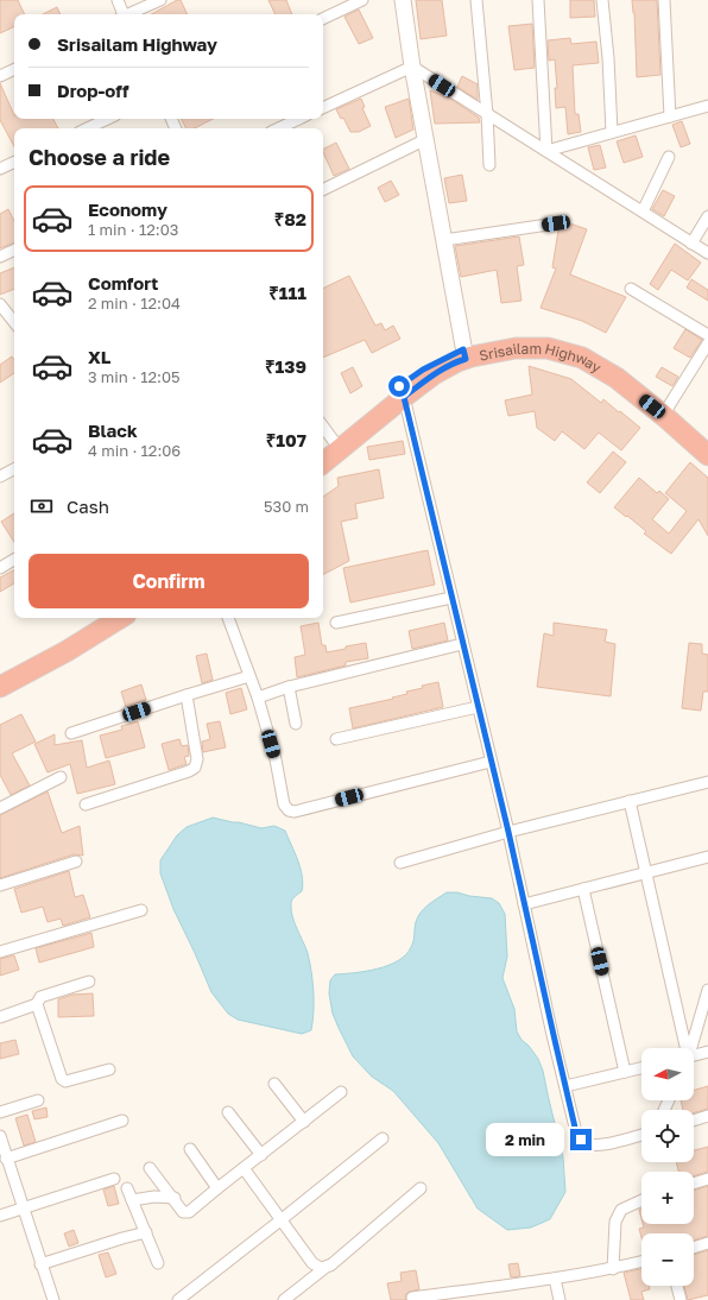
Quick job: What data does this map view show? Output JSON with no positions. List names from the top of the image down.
{
  "streets": {
    "highway": ["Srisailam Highway"]
  },
  "north": "left",
  "page": {
    "banner": ["Srisailam Highway", "Drop-off"],
    "heading": "Choose a ride",
    "list": [
      {
        "name": "Economy",
        "note": "1 min · 12:03",
        "value": "₹82"
      },
      {
        "name": "Comfort",
        "note": "2 min · 12:04",
        "value": "₹111"
      },
      {
        "name": "XL",
        "note": "3 min · 12:05",
        "value": "₹139"
      },
      {
        "name": "Black",
        "note": "4 min · 12:06",
        "value": "₹107"
      }
    ],
    "pay": ["Cash", "530 m"],
    "buttons": "Confirm",
    "map_buttons": ["+", "−"],
    "bubble": "2 min"
  }
}
